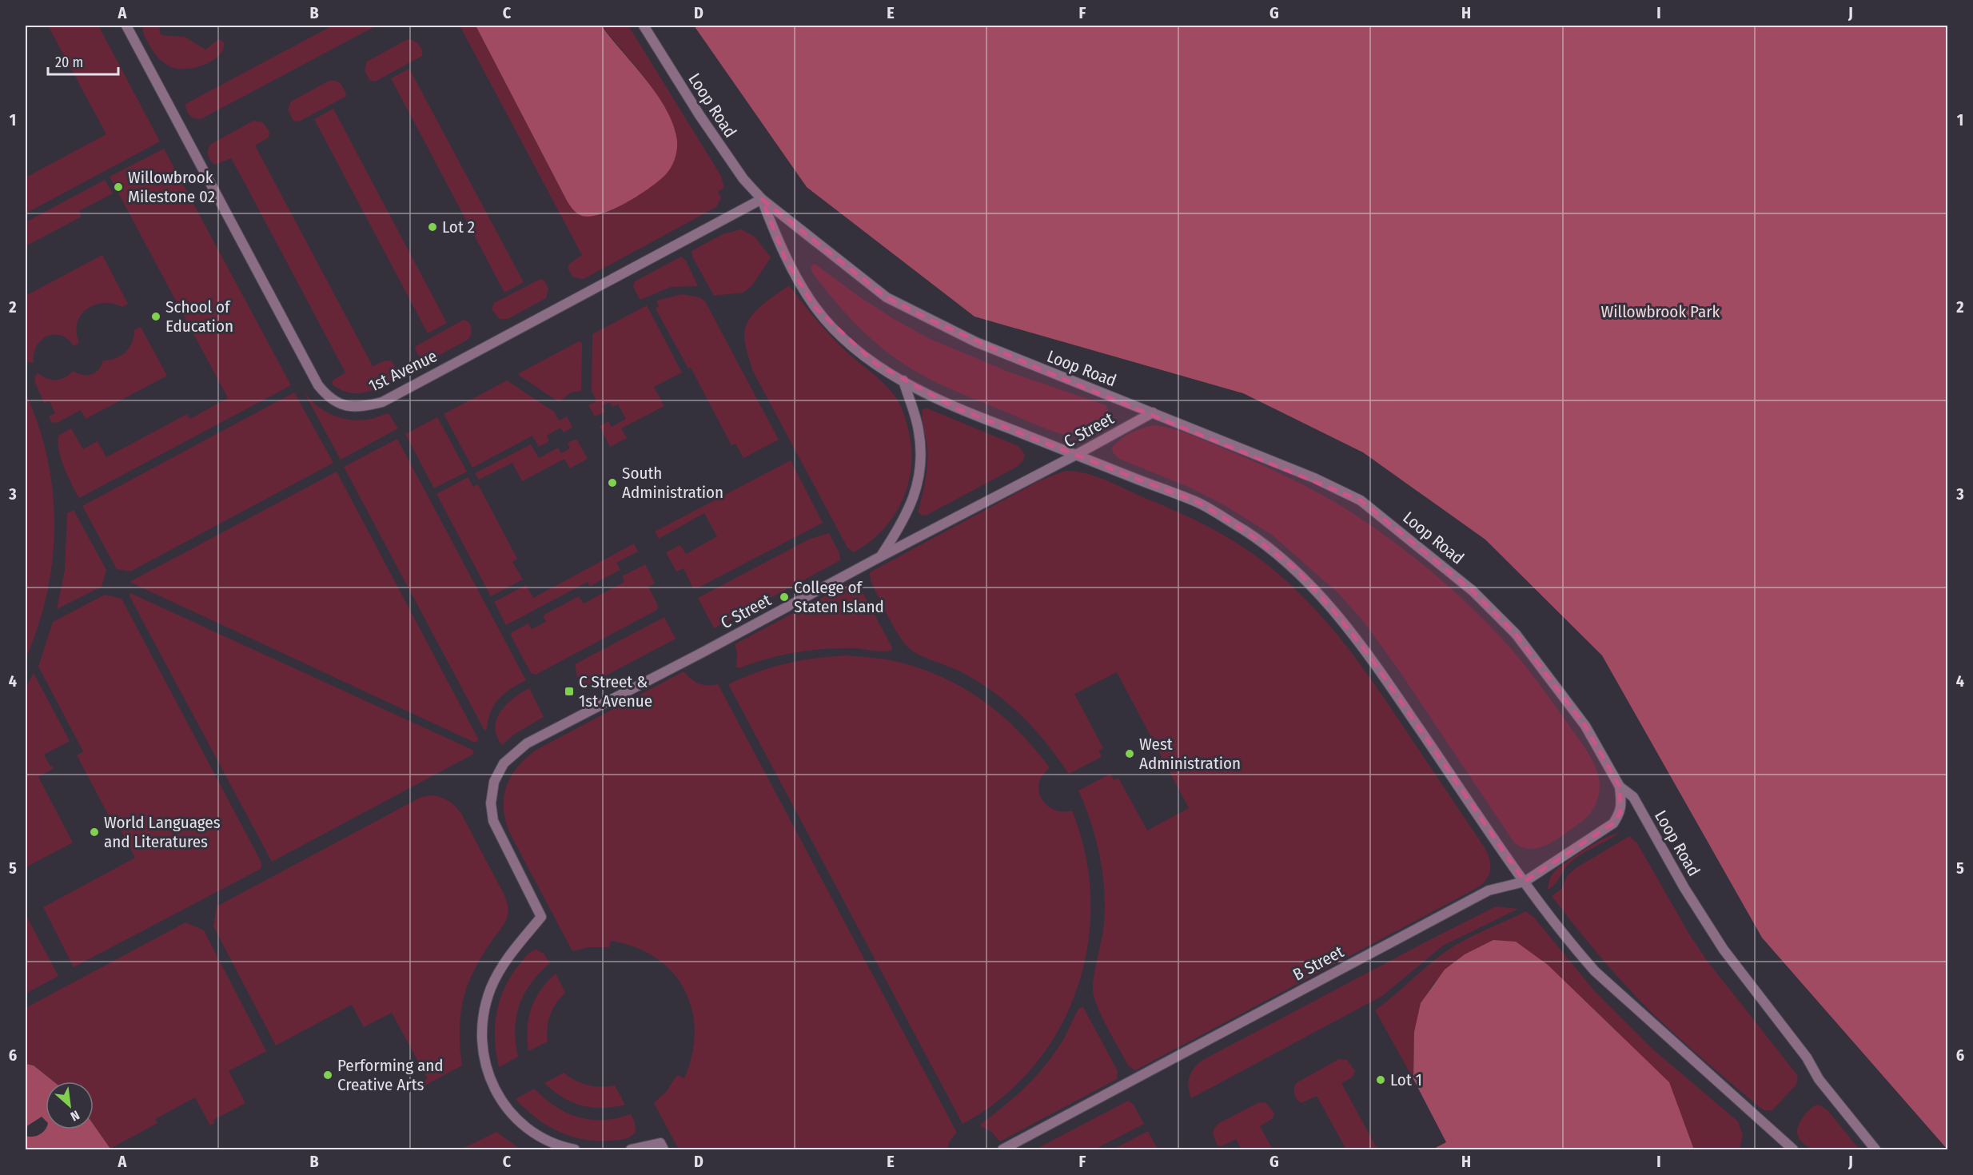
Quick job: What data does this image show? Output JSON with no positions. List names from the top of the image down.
{
  "streets": {
    "street": [
      "Loop Road",
      "1st Avenue",
      "C Street",
      "B Street"
    ]
  },
  "crossings": [
    ["Loop Road", "1st Avenue"],
    ["Loop Road", "C Street"],
    ["Loop Road", "B Street"]
  ],
  "parks": ["Willowbrook Park"],
  "places": {
    "other": [
      "Willowbrook Milestone 02",
      "Lot 2",
      "School of Education",
      "South Administration",
      "College of Staten Island",
      "West Administration",
      "World Languages and Literatures",
      "Performing and Creative Arts",
      "Lot 1"
    ],
    "transit": ["C Street & 1st Avenue"]
  },
  "scale_bar": "20 m",
  "north": "bottom right",
  "grid": {
    "columns": [
      "A",
      "B",
      "C",
      "D",
      "E",
      "F",
      "G",
      "H",
      "I",
      "J"
    ],
    "rows": [
      "1",
      "2",
      "3",
      "4",
      "5",
      "6"
    ]
  }
}
